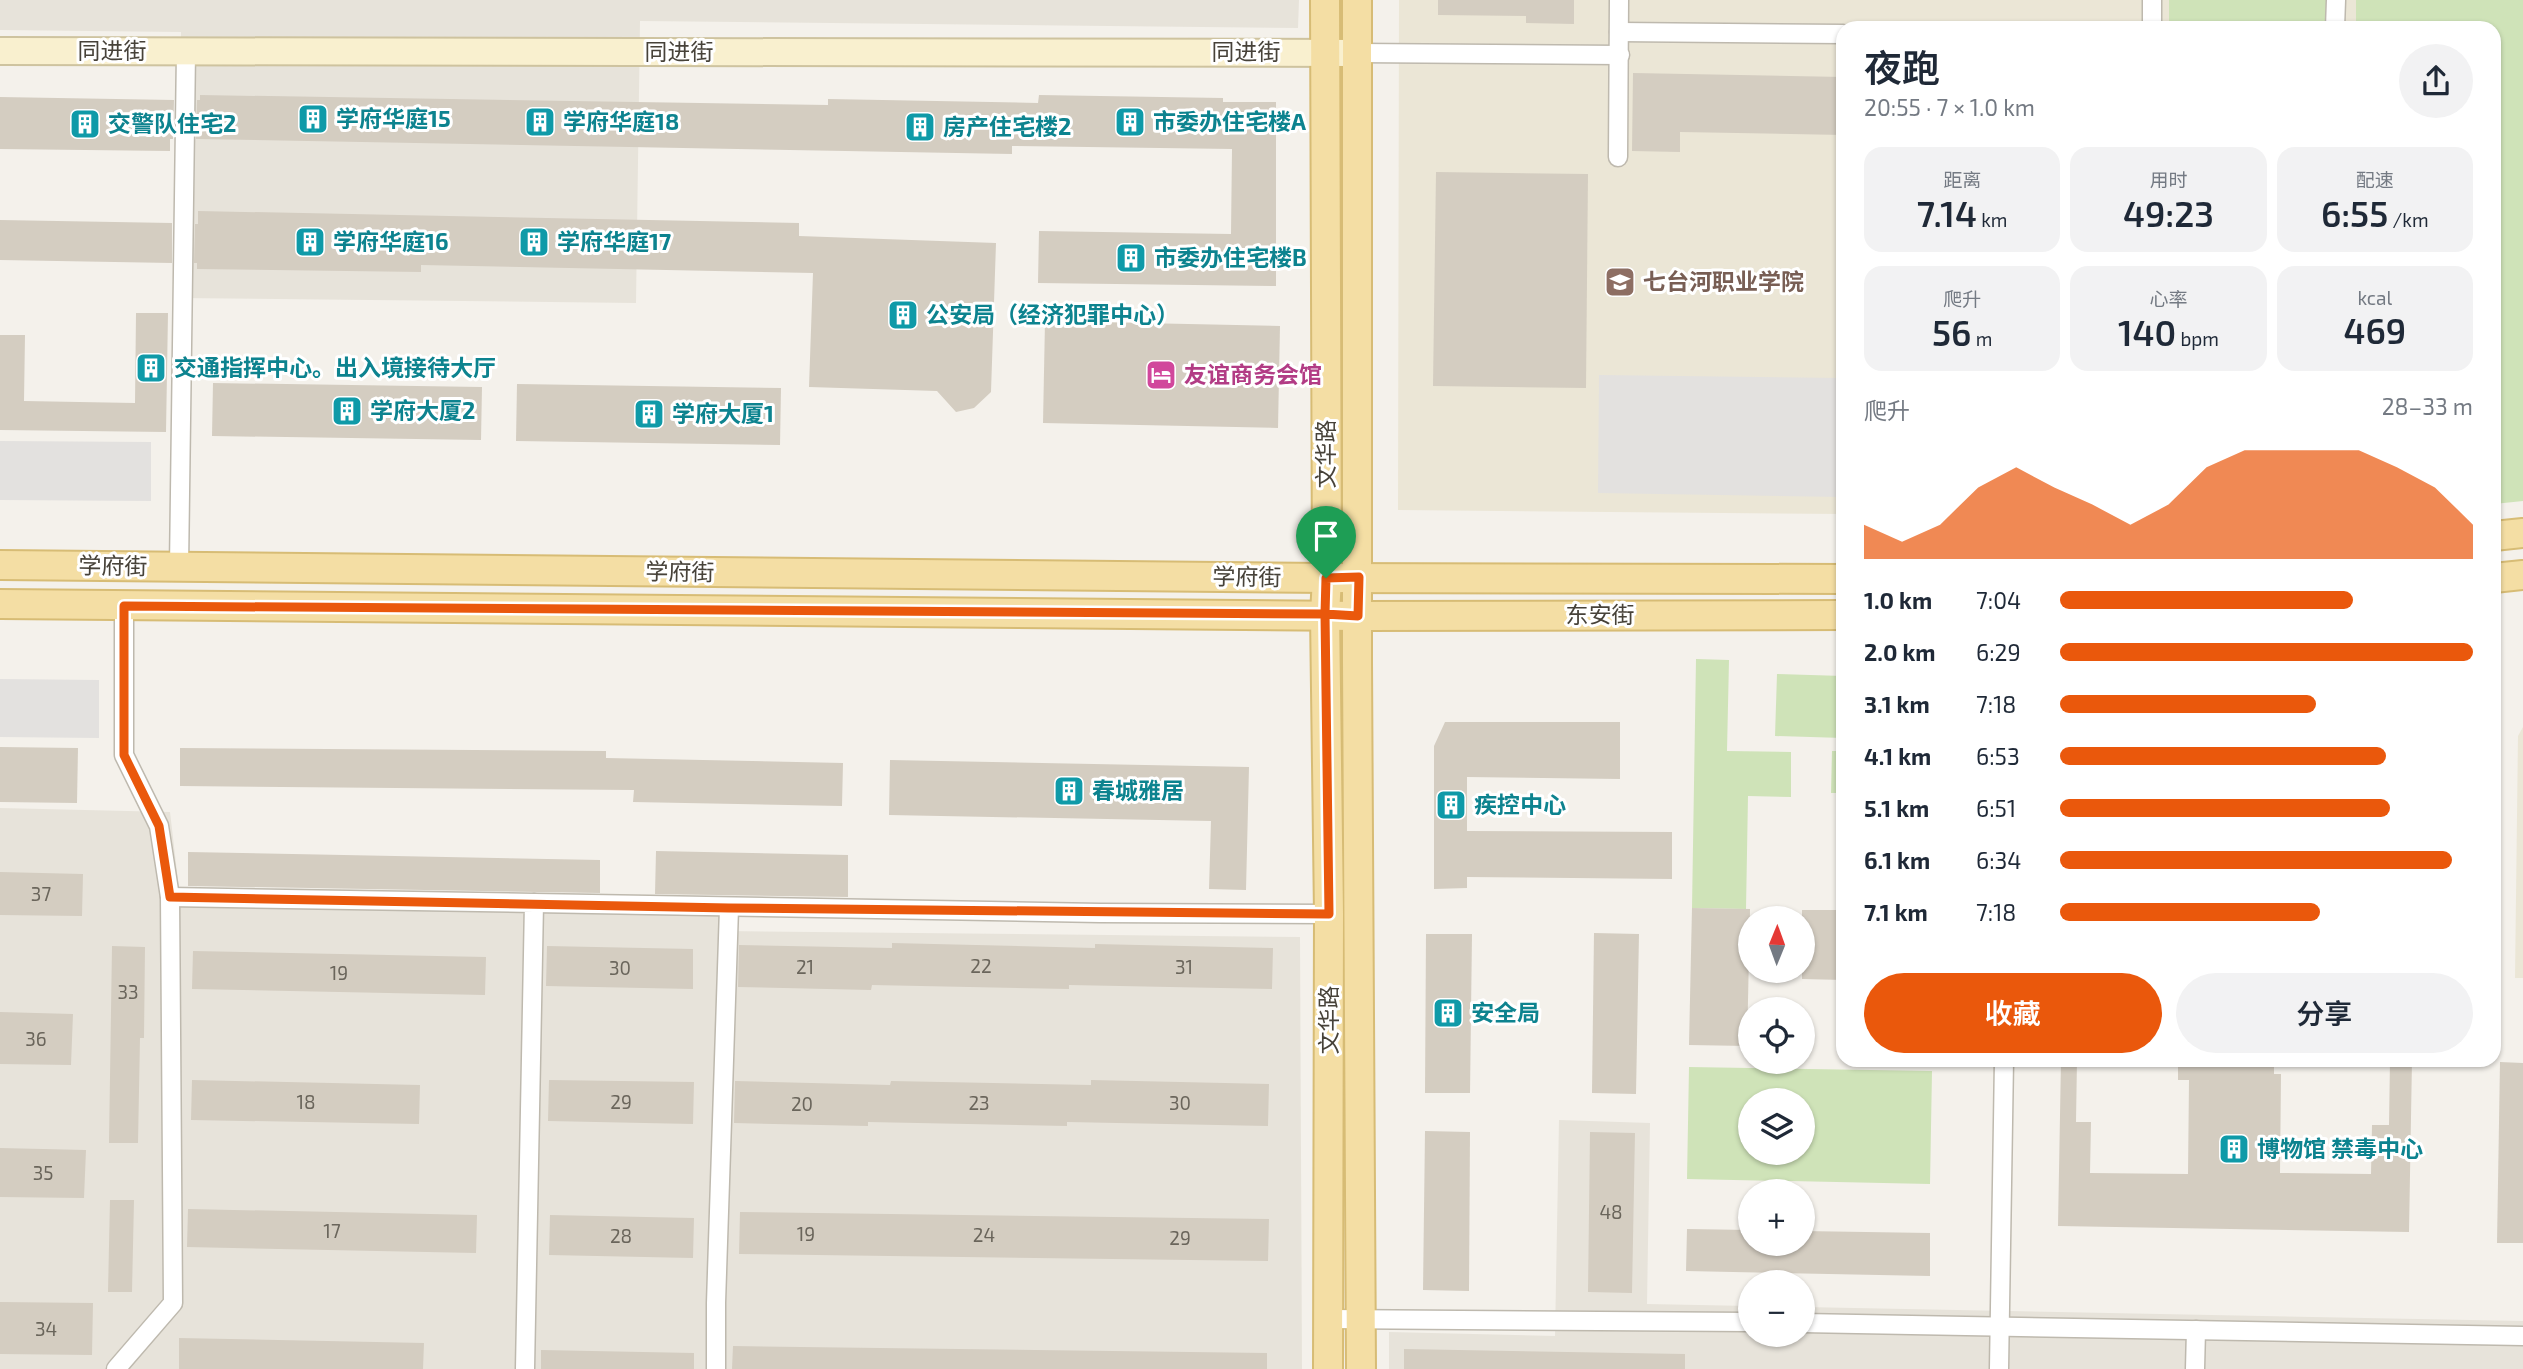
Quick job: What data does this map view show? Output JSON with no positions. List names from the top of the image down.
{
  "streets": {
    "main road": ["文华路", "学府街", "东安街"],
    "street": ["同进街"]
  },
  "crossings": [
    ["同进街", "文华路"],
    ["文华路", "学府街"],
    ["文华路", "东安街"],
    ["学府街", "东安街"]
  ],
  "places": {
    "building": [
      "学府华庭15",
      "学府华庭18",
      "市委办住宅楼A",
      "交警队住宅2",
      "房产住宅楼2",
      "学府华庭16",
      "学府华庭17",
      "市委办住宅楼B",
      "公安局（经济犯罪中心）",
      "交通指挥中心。出入境接待大厅",
      "学府大厦2",
      "学府大厦1",
      "春城雅居",
      "疾控中心",
      "安全局",
      "博物馆 禁毒中心"
    ],
    "school or university": ["七台河职业学院"],
    "hotel": ["友谊商务会馆"]
  },
  "house_numbers": [
    "37",
    "22",
    "21",
    "31",
    "30",
    "19",
    "33",
    "36",
    "18",
    "29",
    "23",
    "30",
    "20",
    "35",
    "48",
    "17",
    "19",
    "24",
    "28",
    "29",
    "34"
  ],
  "north": "top",
  "page": {
    "heading": ["夜跑", "20:55 · 7 × 1.0 km"],
    "stats": [
      ["距离", "7.14 km"],
      ["用时", "49:23"],
      ["配速", "6:55 /km"],
      ["爬升", "56 m"],
      ["心率", "140 bpm"],
      ["kcal", "469"]
    ],
    "chart": ["爬升", "28–33 m"],
    "list": [
      {
        "name": "1.0 km",
        "note": "7:04"
      },
      {
        "name": "2.0 km",
        "note": "6:29"
      },
      {
        "name": "3.1 km",
        "note": "7:18"
      },
      {
        "name": "4.1 km",
        "note": "6:53"
      },
      {
        "name": "5.1 km",
        "note": "6:51"
      },
      {
        "name": "6.1 km",
        "note": "6:34"
      },
      {
        "name": "7.1 km",
        "note": "7:18"
      }
    ],
    "map_buttons": ["+", "−"],
    "buttons": ["收藏", "分享"]
  }
}
